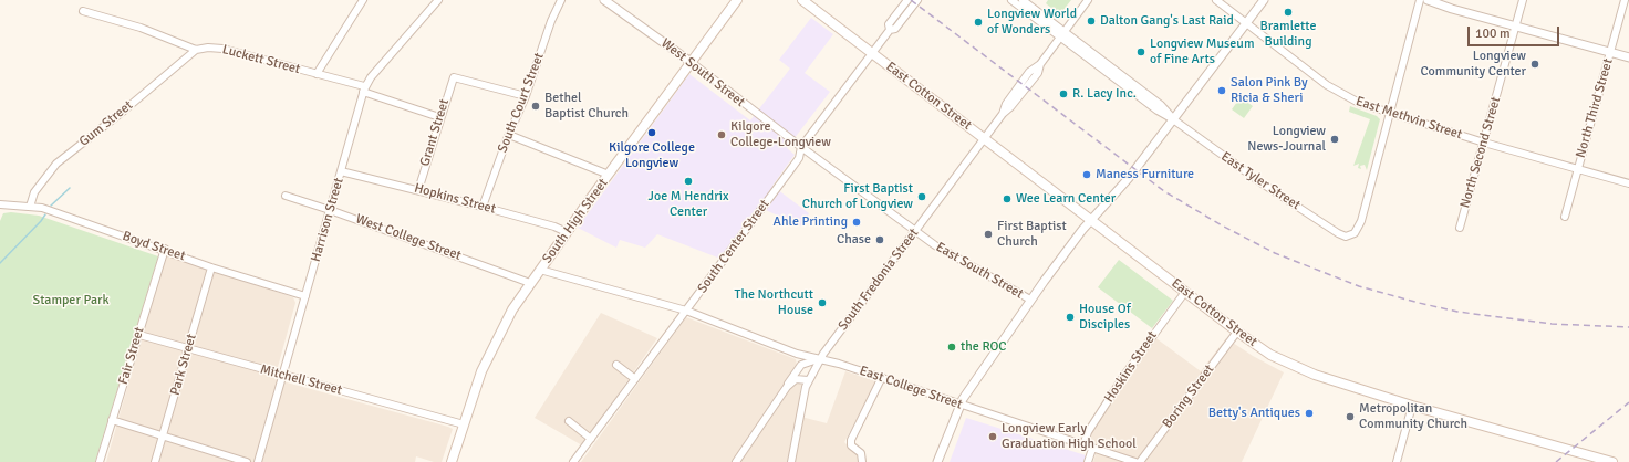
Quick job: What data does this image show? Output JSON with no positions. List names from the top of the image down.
{
  "streets": {
    "main road": ["East Cotton Street", "South High Street"],
    "street": [
      "Luckett Street",
      "West South Street",
      "South Court Street",
      "North Third Street",
      "East Methvin Street",
      "Gum Street",
      "Grant Street",
      "North Second Street",
      "East Tyler Street",
      "Hopkins Street",
      "Harrison Street",
      "West College Street",
      "Boyd Street",
      "South Center Street",
      "East South Street",
      "South Fredonia Street",
      "Fair Street",
      "Park Street",
      "Hoskins Street",
      "Mitchell Street",
      "East College Street",
      "Boring Street"
    ]
  },
  "crossings": [
    ["Luckett Street", "Gum Street"],
    ["Luckett Street", "Grant Street"],
    ["Luckett Street", "Harrison Street"],
    ["West South Street", "South High Street"],
    ["West South Street", "South Center Street"],
    ["West South Street", "East South Street"],
    ["East Cotton Street", "South Center Street"],
    ["East Cotton Street", "South Fredonia Street"],
    ["East Cotton Street", "Hoskins Street"],
    ["East Cotton Street", "Boring Street"],
    ["South Court Street", "Grant Street"],
    ["South Court Street", "Hopkins Street"],
    ["North Third Street", "East Methvin Street"],
    ["East Methvin Street", "North Second Street"],
    ["East Methvin Street", "East Tyler Street"],
    ["Gum Street", "Boyd Street"],
    ["Grant Street", "Hopkins Street"],
    ["East Tyler Street", "South Fredonia Street"],
    ["Hopkins Street", "Harrison Street"],
    ["Hopkins Street", "South High Street"],
    ["Harrison Street", "West College Street"],
    ["Harrison Street", "Boyd Street"],
    ["Harrison Street", "Mitchell Street"],
    ["South High Street", "West College Street"],
    ["South High Street", "Mitchell Street"],
    ["Boyd Street", "Fair Street"],
    ["Boyd Street", "Park Street"],
    ["South Center Street", "East South Street"],
    ["South Center Street", "East College Street"],
    ["East South Street", "South Fredonia Street"],
    ["South Fredonia Street", "East College Street"],
    ["Fair Street", "Mitchell Street"],
    ["Park Street", "Mitchell Street"],
    ["Hoskins Street", "East College Street"]
  ],
  "parks": ["Stamper Park"],
  "places": [
    "Bramlette Building",
    "Dalton Gang's Last Raid",
    "Longview World of Wonders",
    "Longview Museum of Fine Arts",
    "Longview Community Center",
    "Salon Pink By Ricia & Sheri",
    "R. Lacy Inc.",
    "Bethel Baptist Church",
    "Kilgore College Longview",
    "Kilgore College-Longview",
    "Longview News-Journal",
    "Maness Furniture",
    "Joe M Hendrix Center",
    "First Baptist Church of Longview",
    "Wee Learn Center",
    "Ahle Printing",
    "First Baptist Church",
    "Chase",
    "The Northcutt House",
    "House Of Disciples",
    "the ROC",
    "Betty's Antiques",
    "Metropolitan Community Church",
    "Longview Early Graduation High School"
  ],
  "scale_bar": "100 m"
}
